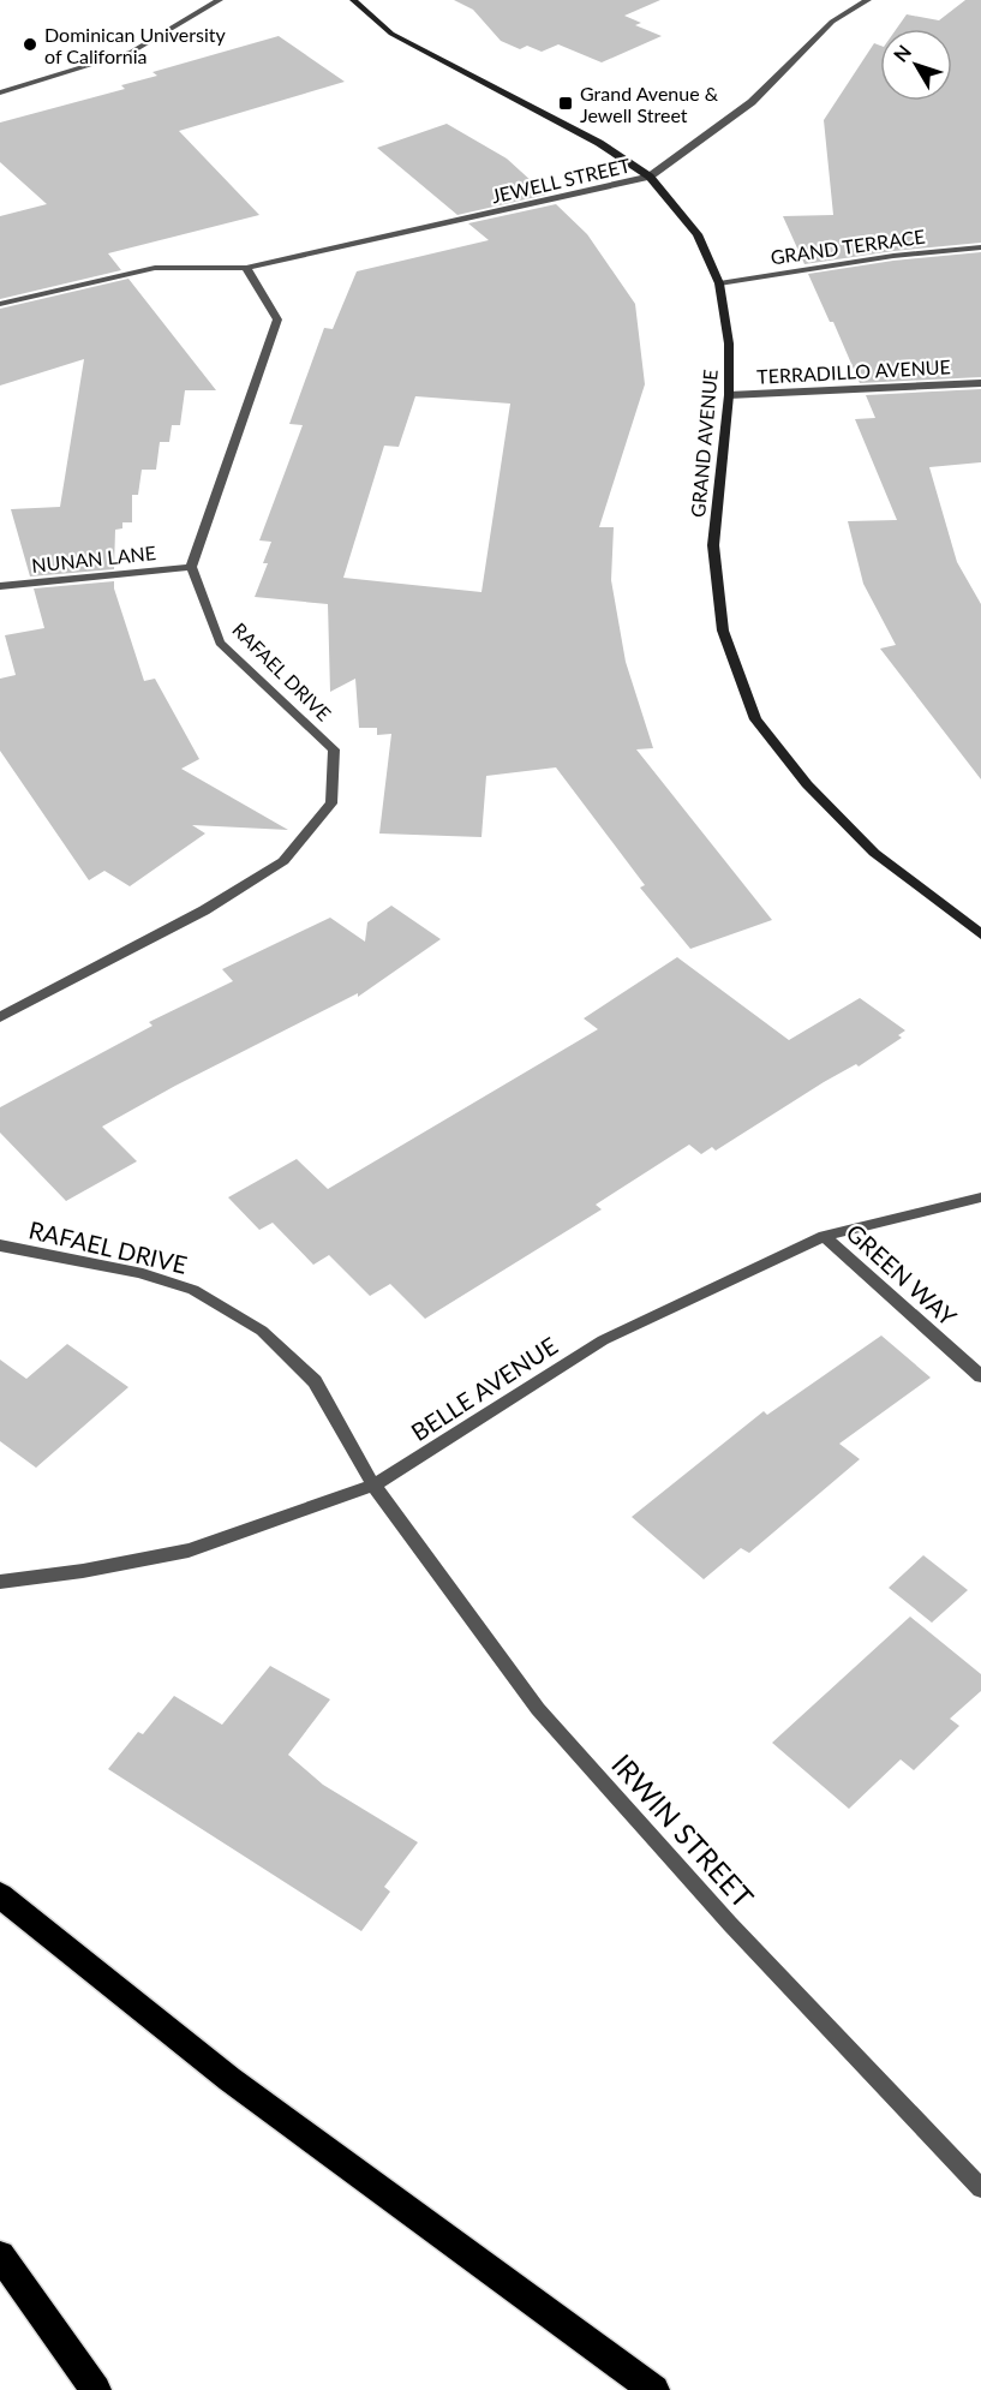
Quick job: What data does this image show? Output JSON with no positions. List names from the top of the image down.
{
  "streets": {
    "street": [
      "JEWELL STREET",
      "GRAND TERRACE",
      "TERRADILLO AVENUE",
      "GRAND AVENUE",
      "NUNAN LANE",
      "RAFAEL DRIVE",
      "GREEN WAY",
      "BELLE AVENUE",
      "IRWIN STREET"
    ]
  },
  "crossings": [
    ["JEWELL STREET", "GRAND AVENUE"],
    ["GRAND TERRACE", "GRAND AVENUE"],
    ["TERRADILLO AVENUE", "GRAND AVENUE"],
    ["NUNAN LANE", "RAFAEL DRIVE"],
    ["RAFAEL DRIVE", "BELLE AVENUE"],
    ["RAFAEL DRIVE", "IRWIN STREET"],
    ["GREEN WAY", "BELLE AVENUE"],
    ["BELLE AVENUE", "IRWIN STREET"]
  ],
  "places": {
    "other": ["Dominican University of California"],
    "transit": ["Grand Avenue & Jewell Street"]
  },
  "north": "top left"
}
